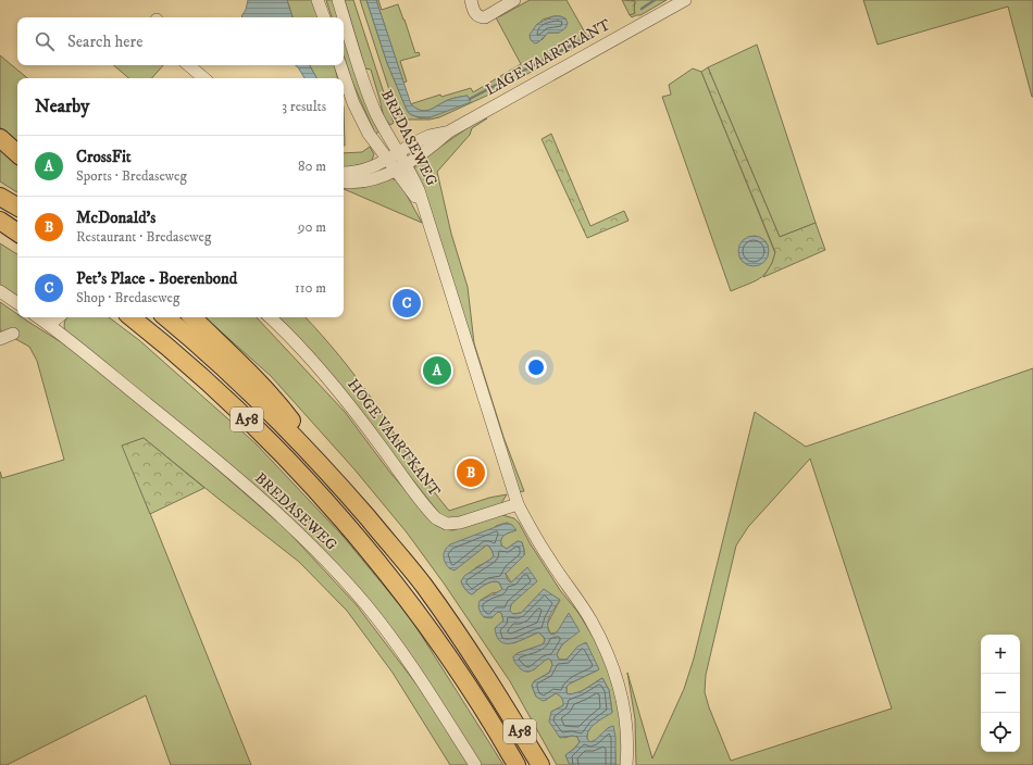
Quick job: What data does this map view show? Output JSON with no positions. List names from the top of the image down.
{
  "streets": {
    "highway": ["A58"],
    "street": ["LAGE VAARTKANT", "BREDASEWEG", "HOGE VAARTKANT"]
  },
  "crossings": [
    ["LAGE VAARTKANT", "BREDASEWEG"],
    ["BREDASEWEG", "HOGE VAARTKANT"]
  ],
  "page": {
    "search": "Search here",
    "heading": ["Nearby", "3 results"],
    "list": [
      {
        "mark": "A",
        "name": "CrossFit",
        "note": "Sports · Bredaseweg",
        "value": "80 m"
      },
      {
        "mark": "B",
        "name": "McDonald's",
        "note": "Restaurant · Bredaseweg",
        "value": "90 m"
      },
      {
        "mark": "C",
        "name": "Pet's Place - Boerenbond",
        "note": "Shop · Bredaseweg",
        "value": "110 m"
      }
    ],
    "pins": ["C", "A", "B"],
    "map_buttons": ["+", "−"]
  }
}
